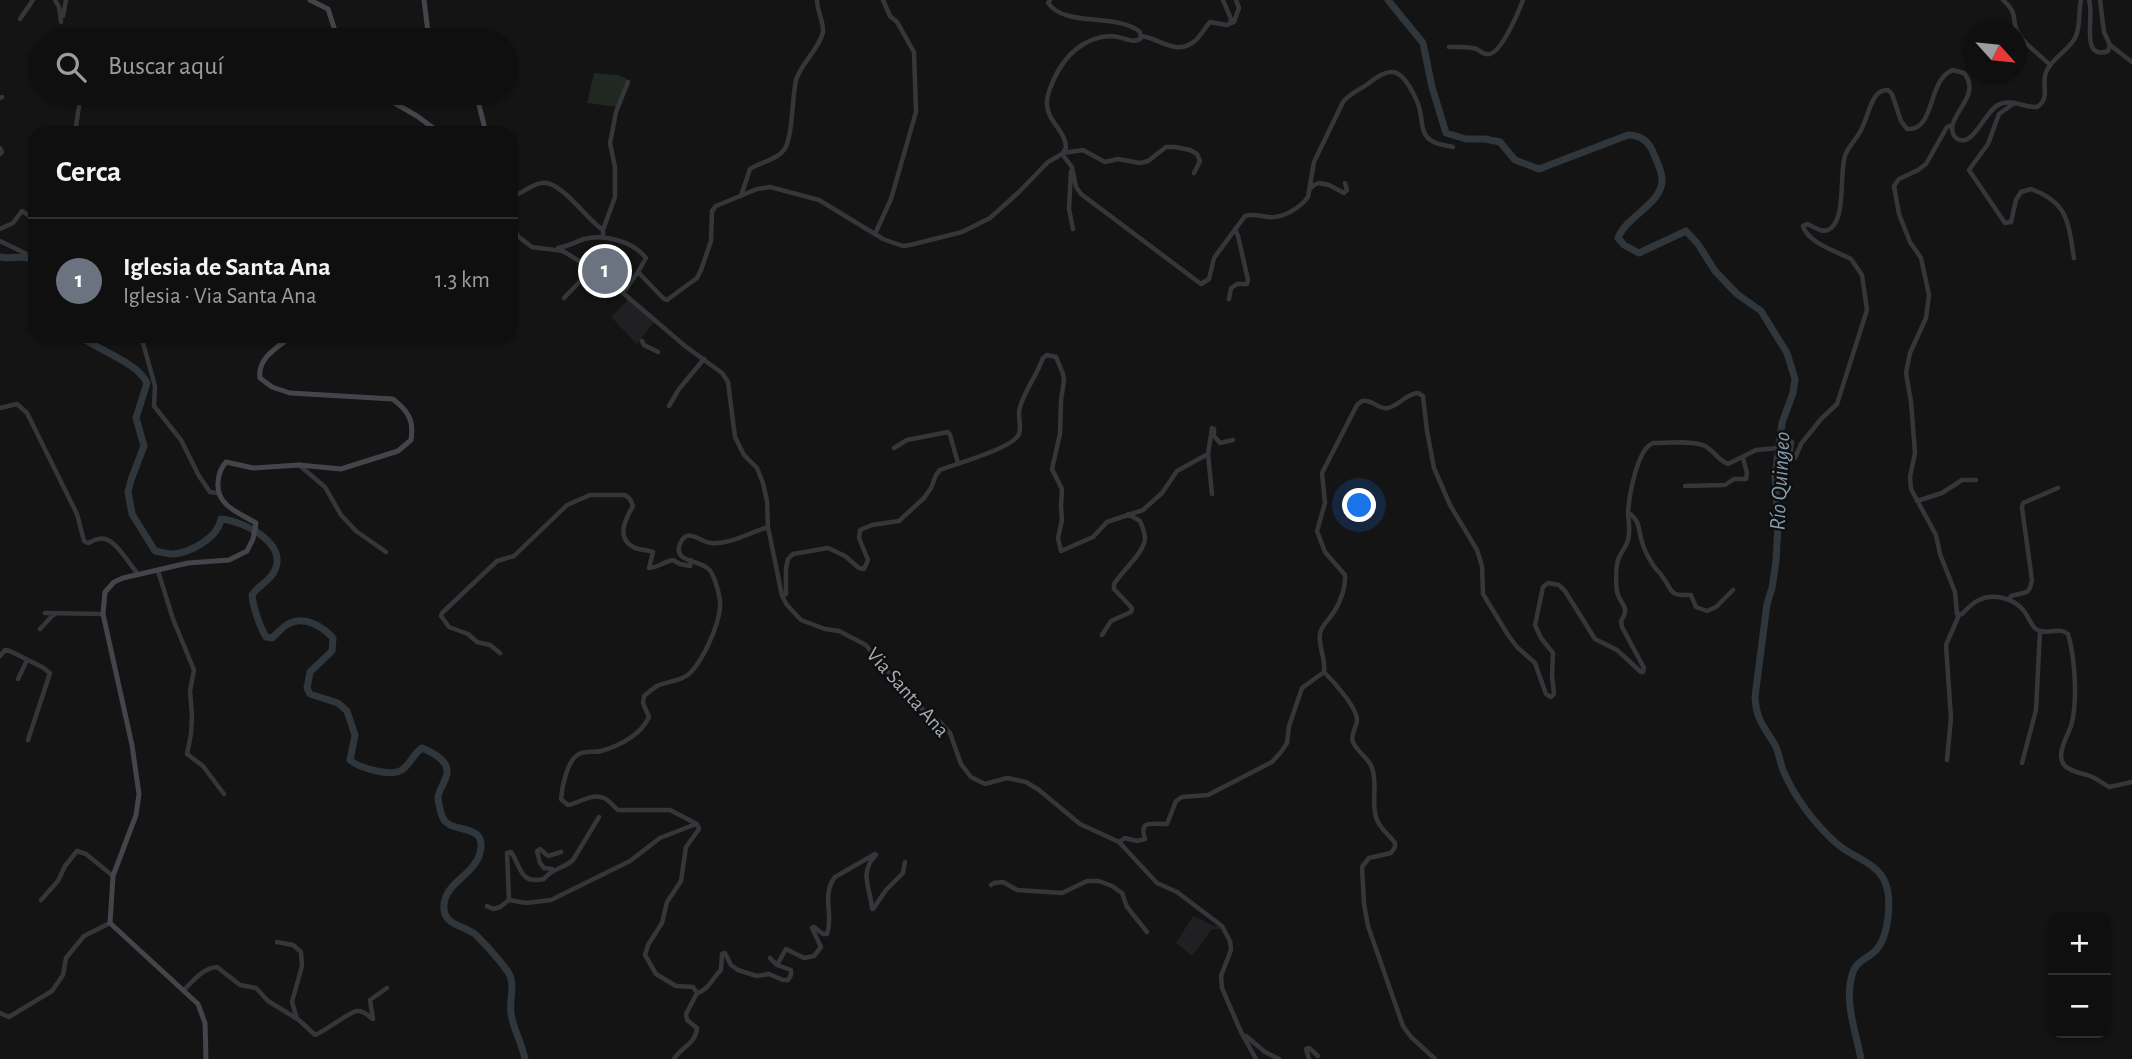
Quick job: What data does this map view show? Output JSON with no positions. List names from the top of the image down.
{
  "streets": {
    "street": ["Via Santa Ana"]
  },
  "water": ["Río Quingeo"],
  "north": "bottom right",
  "page": {
    "search": "Buscar aquí",
    "heading": "Cerca",
    "list": [
      {
        "mark": "1",
        "name": "Iglesia de Santa Ana",
        "note": "Iglesia · Via Santa Ana",
        "value": "1.3 km"
      }
    ],
    "pins": "1",
    "map_buttons": ["+", "−"]
  }
}
